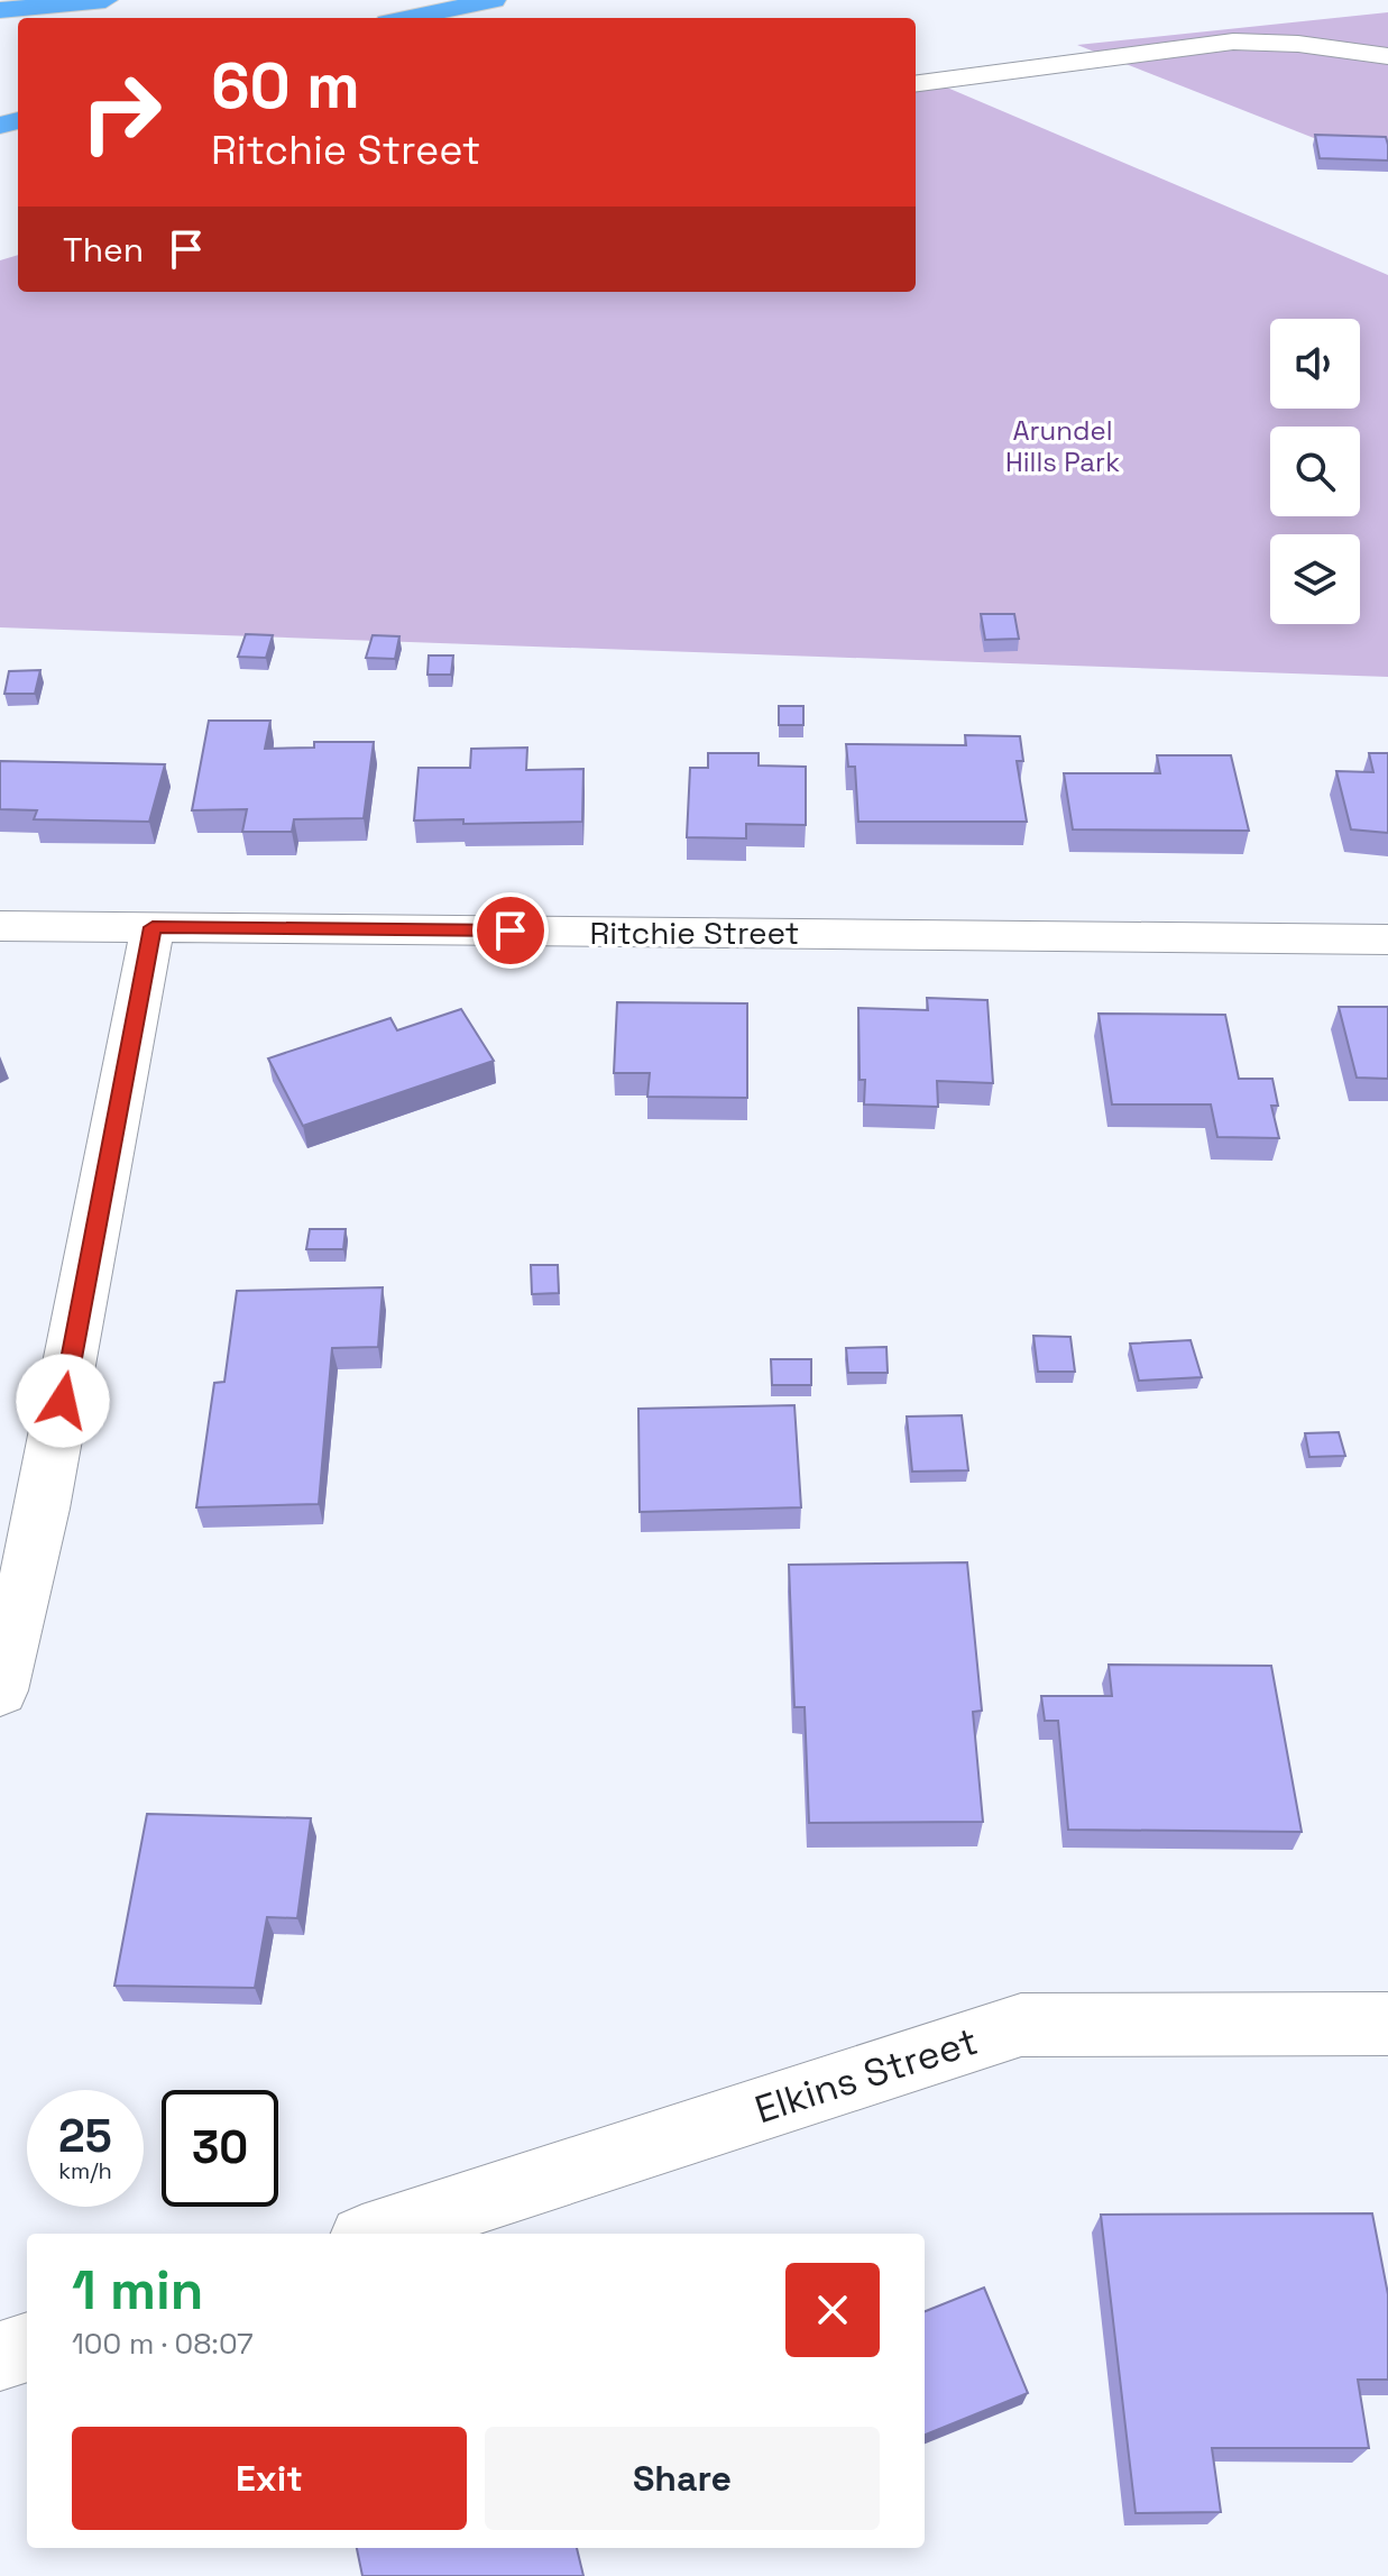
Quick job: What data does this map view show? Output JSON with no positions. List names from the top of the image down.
{
  "streets": {
    "street": ["Ritchie Street", "Elkins Street"]
  },
  "parks": ["Arundel Hills Park"],
  "page": {
    "turn": ["60 m", "Ritchie Street"],
    "then": "Then",
    "speed": "25 km/h",
    "limit": "30",
    "heading": ["1 min", "100 m · 08:07"],
    "buttons": ["Exit", "Share"]
  }
}
